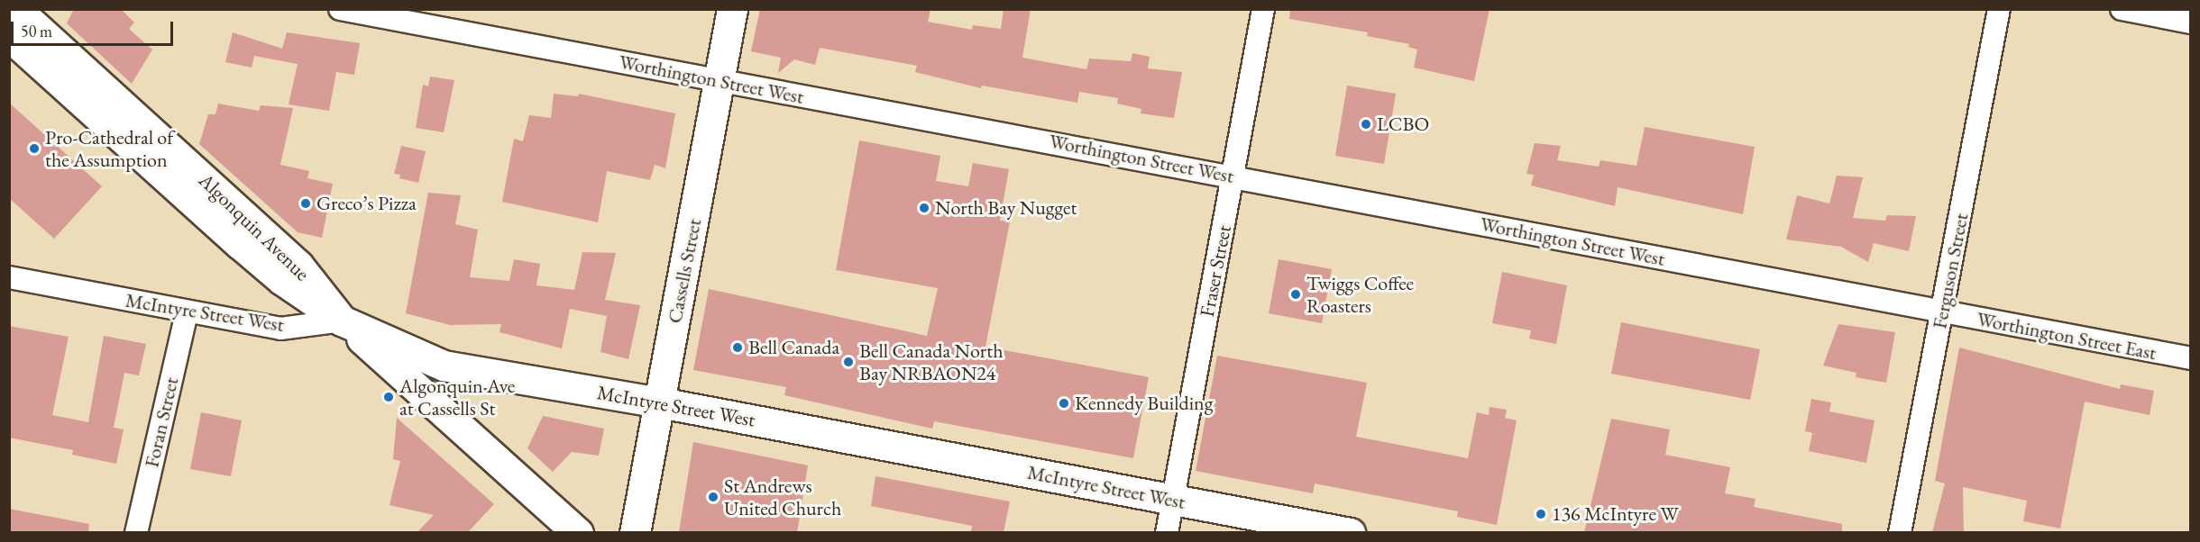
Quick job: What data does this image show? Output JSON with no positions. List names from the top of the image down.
{
  "streets": {
    "main road": ["Algonquin Avenue", "Cassells Street", "McIntyre Street West"],
    "street": [
      "Worthington Street West",
      "Fraser Street",
      "Ferguson Street",
      "Worthington Street East",
      "Foran Street"
    ]
  },
  "crossings": [
    ["Worthington Street West", "Cassells Street"],
    ["Worthington Street West", "Fraser Street"],
    ["Worthington Street West", "Ferguson Street"],
    ["Worthington Street West", "Worthington Street East"],
    ["Algonquin Avenue", "McIntyre Street West"],
    ["Cassells Street", "McIntyre Street West"],
    ["Fraser Street", "McIntyre Street West"],
    ["Ferguson Street", "Worthington Street East"],
    ["McIntyre Street West", "Foran Street"]
  ],
  "places": [
    "LCBO",
    "Pro-Cathedral of the Assumption",
    "Greco’s Pizza",
    "North Bay Nugget",
    "Twiggs Coffee Roasters",
    "Bell Canada",
    "Bell Canada North Bay NRBAON24",
    "Algonquin Ave at Cassells St",
    "Kennedy Building",
    "St Andrews United Church",
    "136 McIntyre W"
  ],
  "scale_bar": "50 m"
}
